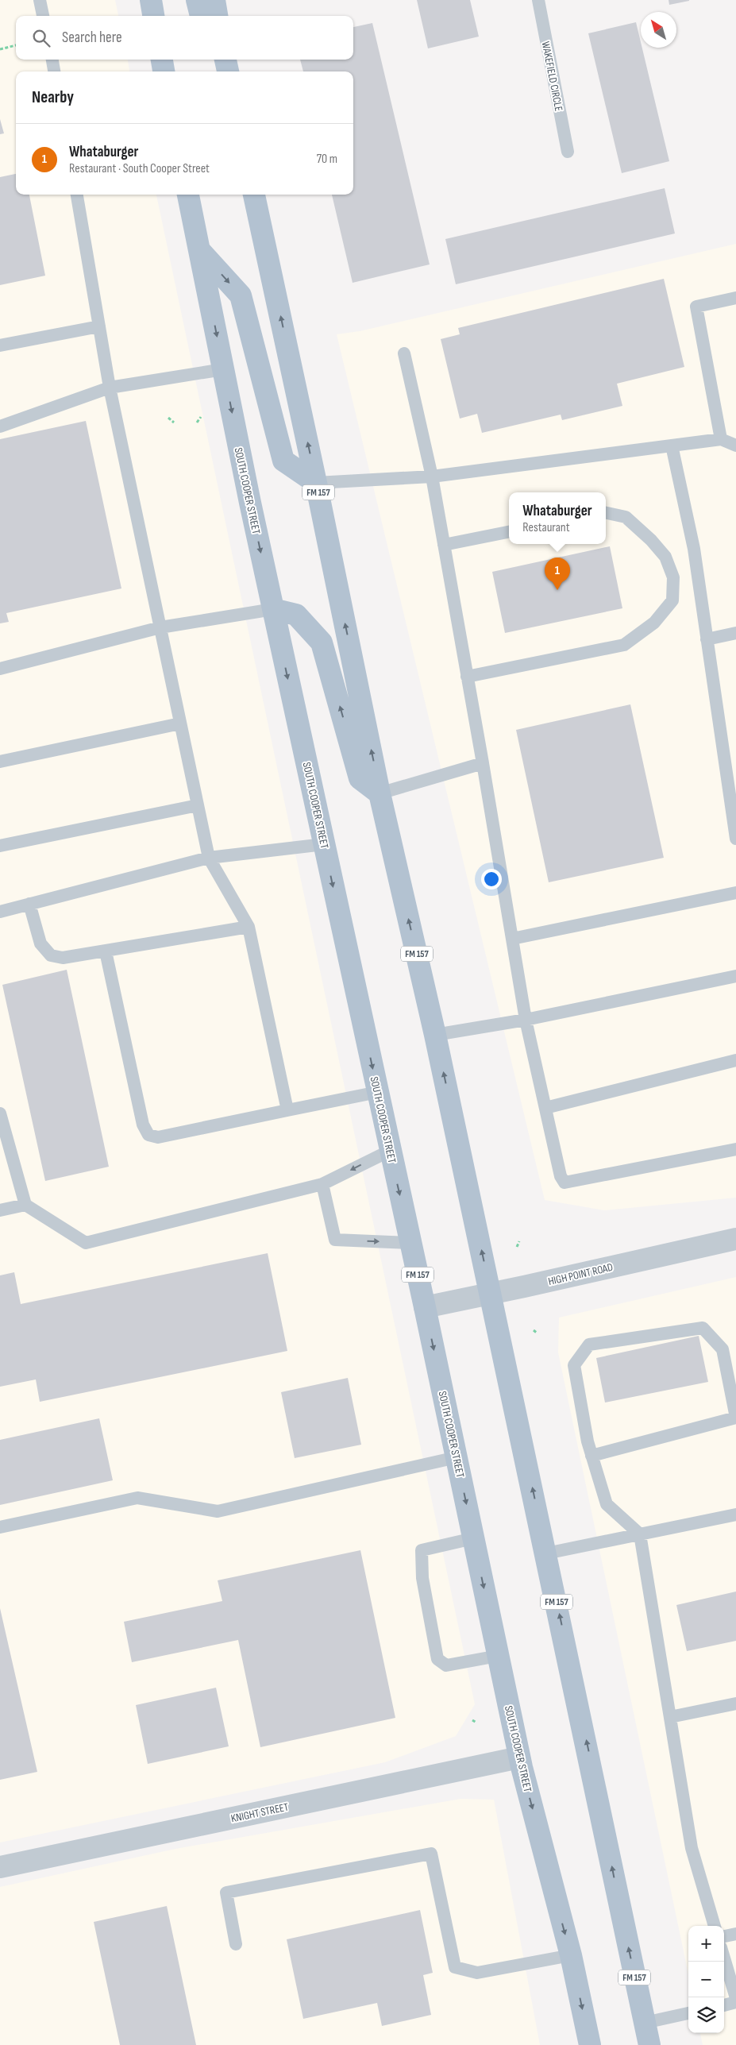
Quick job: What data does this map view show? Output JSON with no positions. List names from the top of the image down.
{
  "streets": {
    "main road": ["SOUTH COOPER STREET", "FM 157"],
    "street": ["HIGH POINT ROAD", "KNIGHT STREET"],
    "lane": ["WAKEFIELD CIRCLE"]
  },
  "crossings": [
    ["SOUTH COOPER STREET", "HIGH POINT ROAD"],
    ["SOUTH COOPER STREET", "KNIGHT STREET"],
    ["FM 157", "HIGH POINT ROAD"]
  ],
  "north": "top left",
  "page": {
    "search": "Search here",
    "heading": "Nearby",
    "list": [
      {
        "mark": "1",
        "name": "Whataburger",
        "note": "Restaurant · South Cooper Street",
        "value": "70 m"
      }
    ],
    "popup": ["Whataburger", "Restaurant"],
    "pins": "1",
    "map_buttons": ["+", "−"]
  }
}
